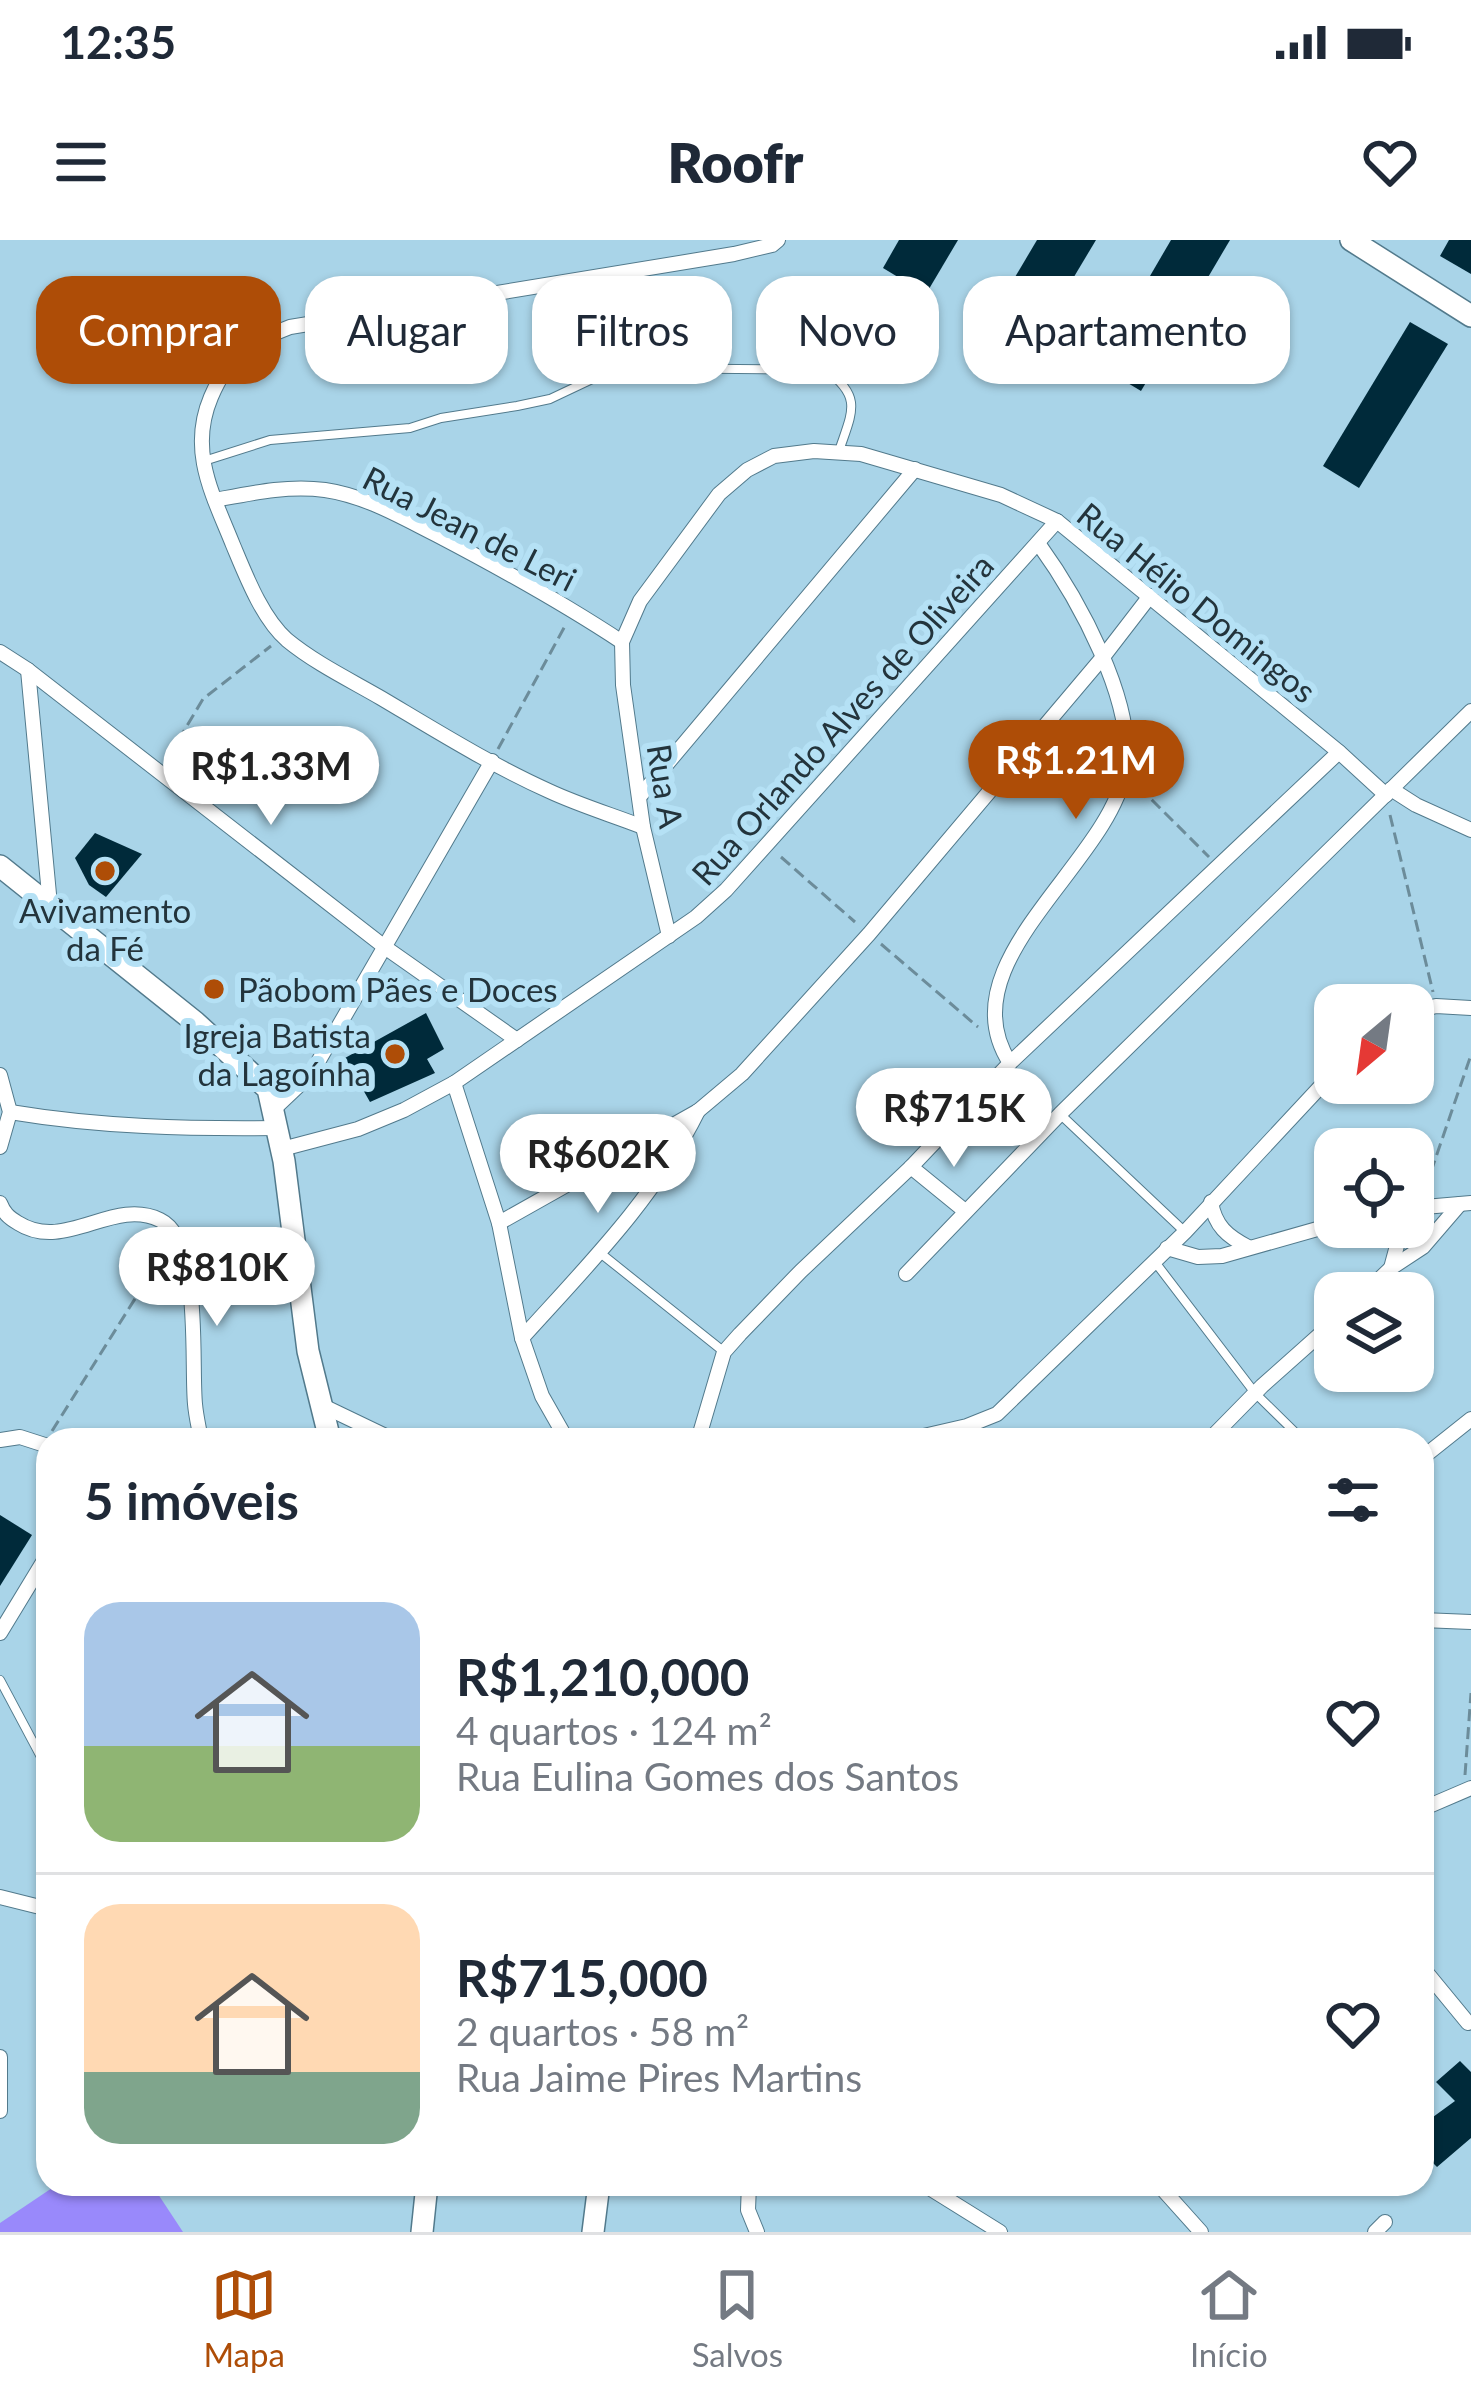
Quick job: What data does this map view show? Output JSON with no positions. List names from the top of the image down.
{
  "streets": {
    "street": [
      "Rua Jean de Leri",
      "Rua Hélio Domingos",
      "Rua Orlando Alves de Oliveira",
      "Rua A"
    ]
  },
  "crossings": [
    ["Rua Jean de Leri", "Rua Hélio Domingos"],
    ["Rua Jean de Leri", "Rua A"],
    ["Rua Hélio Domingos", "Rua Orlando Alves de Oliveira"],
    ["Rua Hélio Domingos", "Rua A"],
    ["Rua Orlando Alves de Oliveira", "Rua A"]
  ],
  "places": ["Avivamento da Fé", "Pãobom Pães e Doces", "Igreja Batista da Lagoínha"],
  "north": "bottom left",
  "page": {
    "status": "12:35",
    "header": "Roofr",
    "chip": [
      "Comprar",
      "Alugar",
      "Filtros",
      "Novo",
      "Apartamento"
    ],
    "price": [
      "R$1.21M",
      "R$1.33M",
      "R$715K",
      "R$602K",
      "R$810K"
    ],
    "heading": "5 imóveis",
    "list": [
      {
        "name": "R$1,210,000",
        "note": "4 quartos · 124 m² · Rua Eulina Gomes dos Santos"
      },
      {
        "name": "R$715,000",
        "note": "2 quartos · 58 m² · Rua Jaime Pires Martins"
      }
    ],
    "tabs": ["Mapa", "Salvos", "Início"]
  }
}
